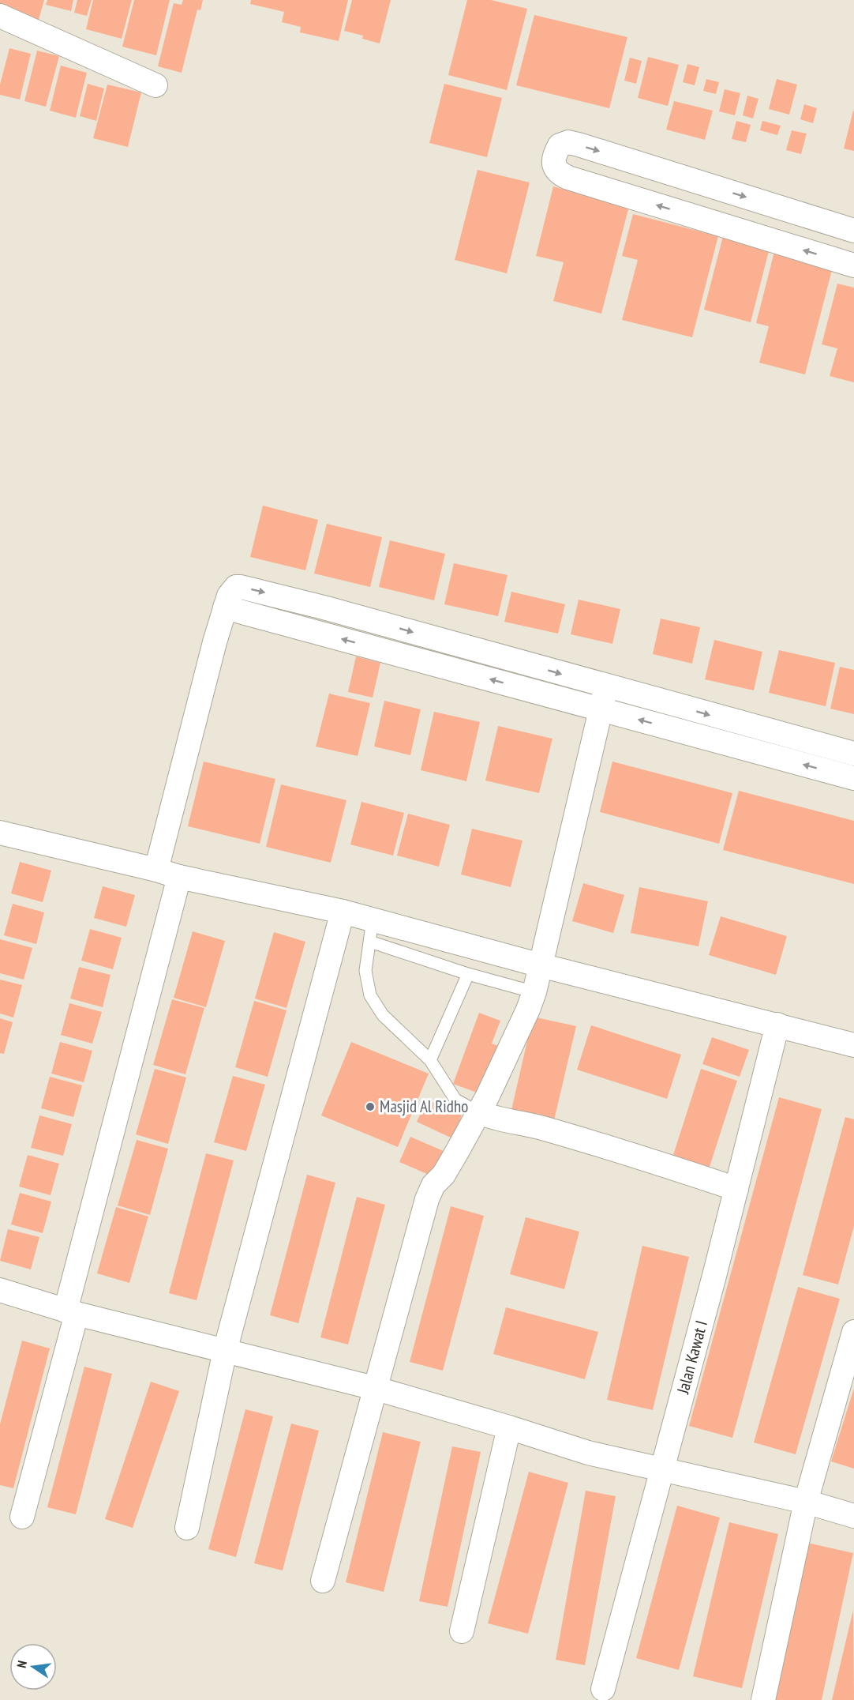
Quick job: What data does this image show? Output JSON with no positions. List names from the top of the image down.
{
  "streets": {
    "street": ["Jalan Kawat I"]
  },
  "places": ["Masjid Al Ridho"],
  "north": "left"
}
